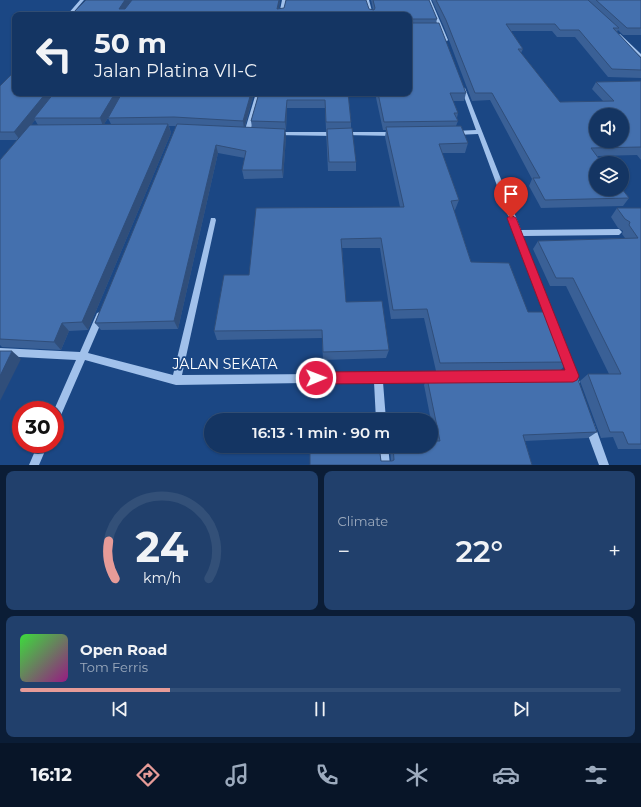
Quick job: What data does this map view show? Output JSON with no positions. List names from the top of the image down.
{
  "streets": {
    "street": ["JALAN SEKATA"]
  },
  "page": {
    "turn": ["50 m", "Jalan Platina VII-C"],
    "limit": "30",
    "trip": "16:13 · 1 min · 90 m",
    "tile": "Climate",
    "heat": ["−", "22°", "+"],
    "song": ["Open Road", "Tom Ferris"],
    "tabs": "16:12",
    "gauge": ["24", "km/h"]
  }
}
